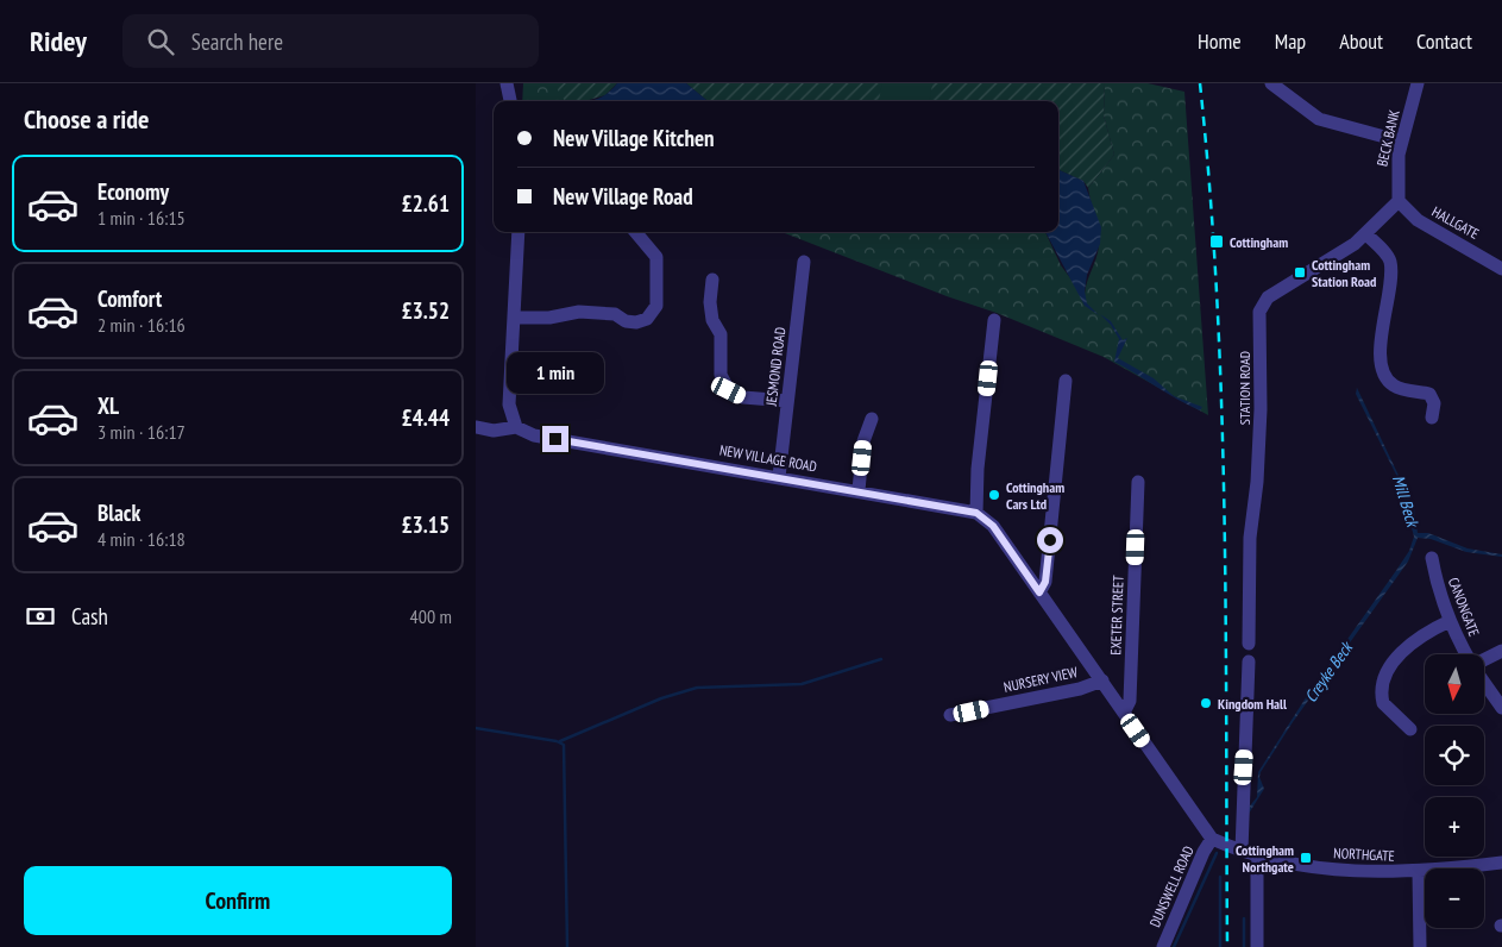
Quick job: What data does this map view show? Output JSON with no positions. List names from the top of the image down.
{
  "streets": {
    "street": [
      "BECK BANK",
      "HALLGATE",
      "JESMOND ROAD",
      "STATION ROAD",
      "NEW VILLAGE ROAD",
      "CANONGATE",
      "EXETER STREET",
      "NURSERY VIEW",
      "NORTHGATE",
      "DUNSWELL ROAD"
    ]
  },
  "crossings": [
    ["BECK BANK", "HALLGATE"],
    ["BECK BANK", "STATION ROAD"],
    ["HALLGATE", "STATION ROAD"],
    ["JESMOND ROAD", "NEW VILLAGE ROAD"],
    ["NORTHGATE", "DUNSWELL ROAD"]
  ],
  "water": ["Mill Beck", "Creyke Beck"],
  "places": {
    "transit": ["Cottingham", "Cottingham Station Road", "Cottingham Northgate"],
    "other": ["Cottingham Cars Ltd", "Kingdom Hall"]
  },
  "north": "bottom",
  "page": {
    "header": "Ridey",
    "search": "Search here",
    "nav": [
      "Home",
      "Map",
      "About",
      "Contact"
    ],
    "heading": "Choose a ride",
    "banner": ["New Village Kitchen", "New Village Road"],
    "list": [
      {
        "name": "Economy",
        "note": "1 min · 16:15",
        "value": "£2.61"
      },
      {
        "name": "Comfort",
        "note": "2 min · 16:16",
        "value": "£3.52"
      },
      {
        "name": "XL",
        "note": "3 min · 16:17",
        "value": "£4.44"
      },
      {
        "name": "Black",
        "note": "4 min · 16:18",
        "value": "£3.15"
      }
    ],
    "bubble": "1 min",
    "pay": ["Cash", "400 m"],
    "map_buttons": ["+", "−"],
    "buttons": "Confirm"
  }
}
